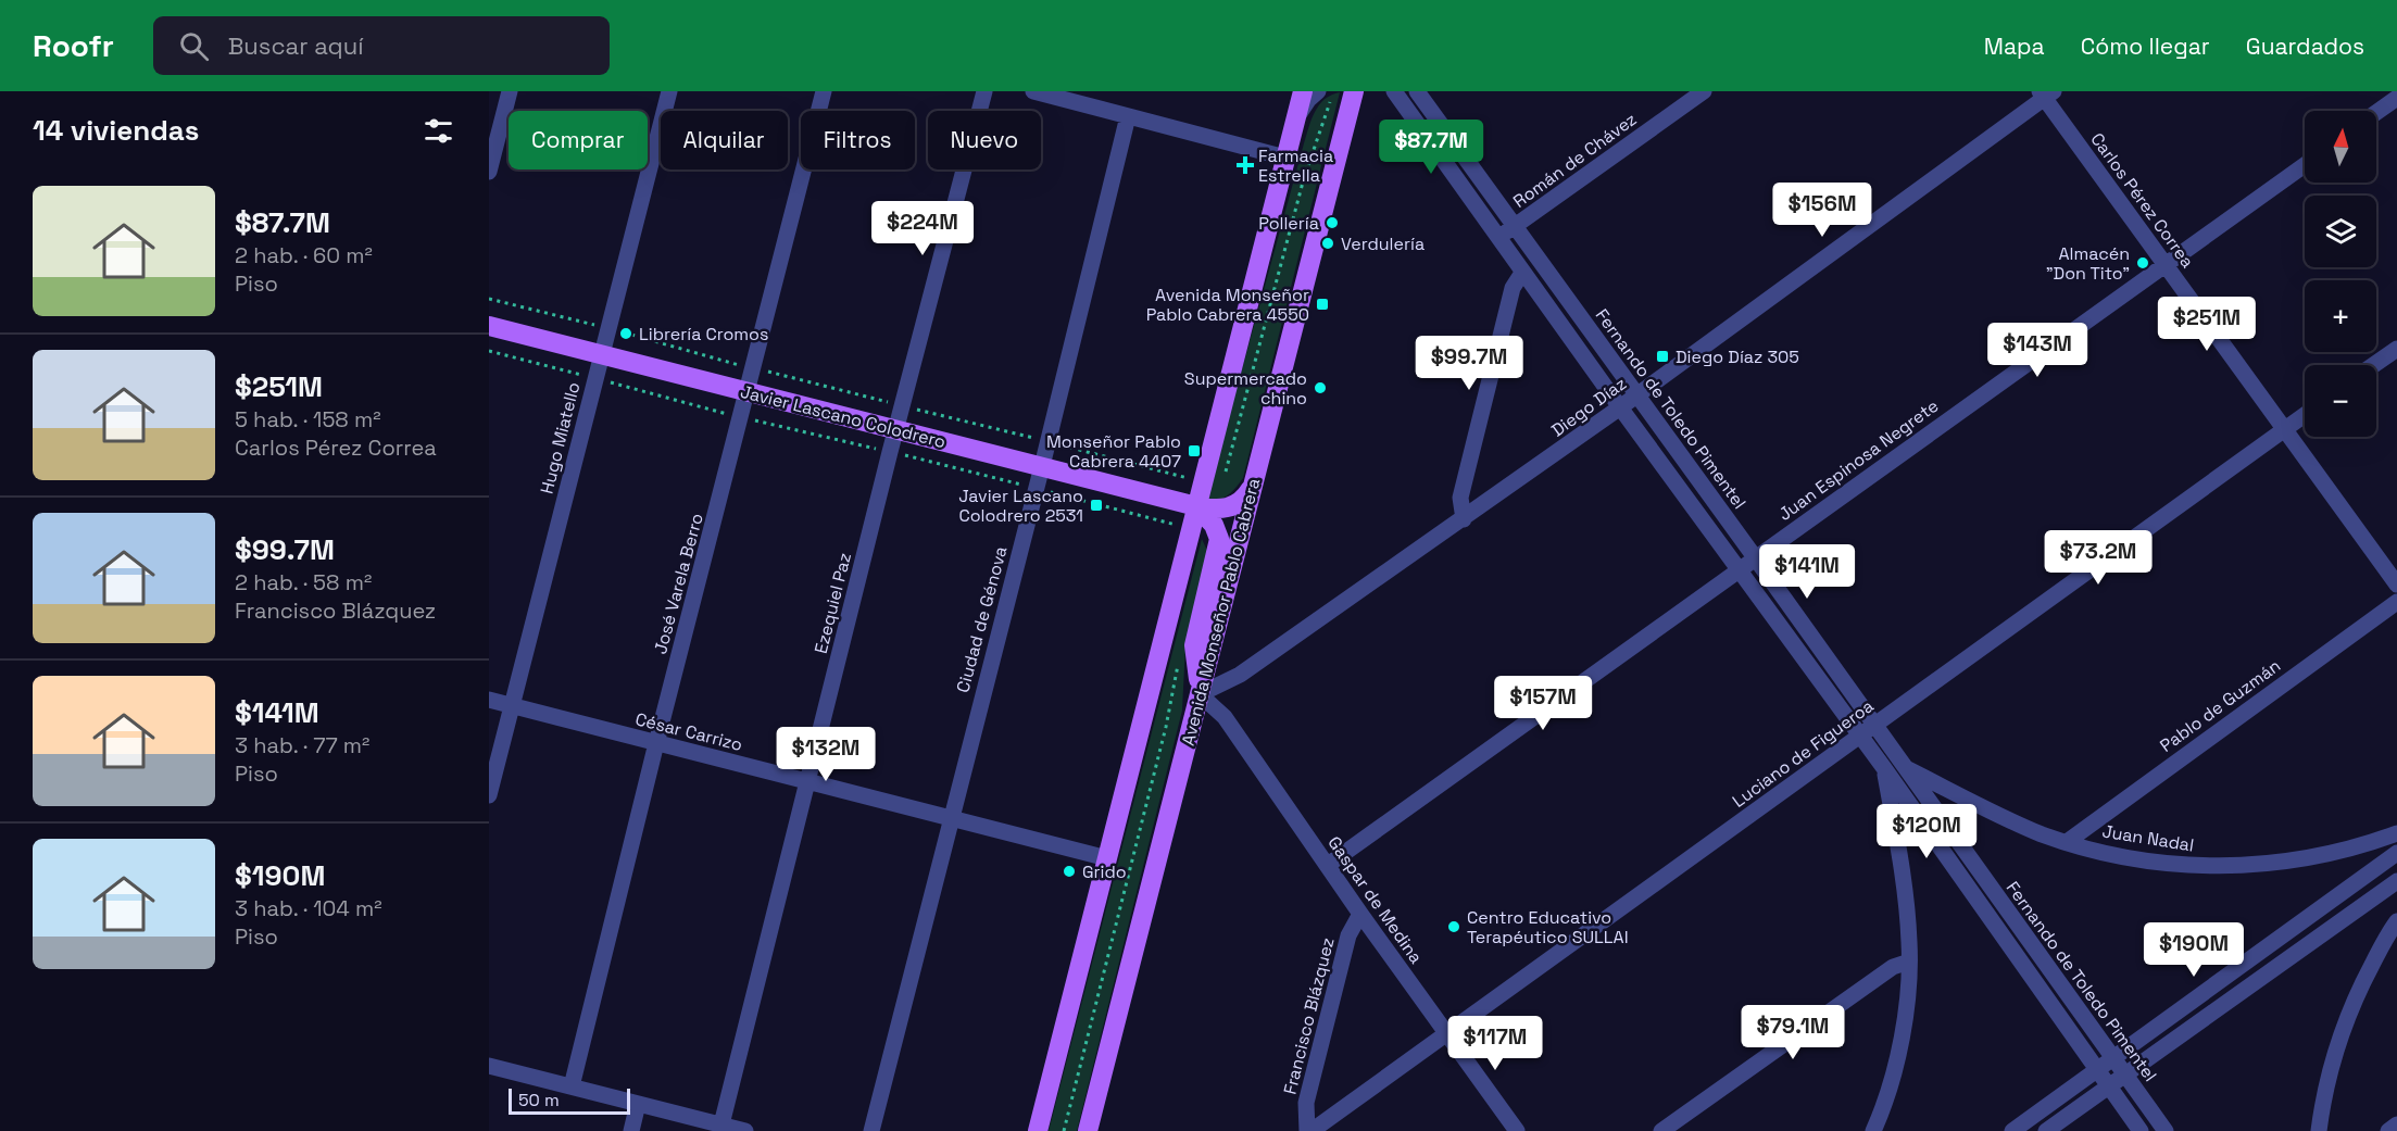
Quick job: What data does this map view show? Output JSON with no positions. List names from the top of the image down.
{
  "streets": {
    "main road": ["Javier Lascano Colodrero", "Avenida Monseñor Pablo Cabrera"],
    "street": [
      "Román de Chávez",
      "Carlos Pérez Correa",
      "Diego Díaz",
      "Fernando de Toledo Pimentel",
      "Hugo Miatello",
      "Juan Espinosa Negrete",
      "José Varela Berro",
      "Ezequiel Paz",
      "Ciudad de Génova",
      "Pablo de Guzmán",
      "César Carrizo",
      "Luciano de Figueroa",
      "Juan Nadal",
      "Gaspar de Medina",
      "Francisco Blázquez"
    ]
  },
  "crossings": [
    ["Román de Chávez", "Fernando de Toledo Pimentel"],
    ["Carlos Pérez Correa", "Diego Díaz"],
    ["Carlos Pérez Correa", "Juan Espinosa Negrete"],
    ["Carlos Pérez Correa", "Luciano de Figueroa"],
    ["Diego Díaz", "Fernando de Toledo Pimentel"],
    ["Diego Díaz", "Avenida Monseñor Pablo Cabrera"],
    ["Diego Díaz", "Gaspar de Medina"],
    ["Fernando de Toledo Pimentel", "Juan Espinosa Negrete"],
    ["Fernando de Toledo Pimentel", "Luciano de Figueroa"],
    ["Fernando de Toledo Pimentel", "Juan Nadal"],
    ["Javier Lascano Colodrero", "Hugo Miatello"],
    ["Javier Lascano Colodrero", "José Varela Berro"],
    ["Javier Lascano Colodrero", "Ezequiel Paz"],
    ["Javier Lascano Colodrero", "Avenida Monseñor Pablo Cabrera"],
    ["Javier Lascano Colodrero", "Ciudad de Génova"],
    ["Hugo Miatello", "César Carrizo"],
    ["Juan Espinosa Negrete", "Gaspar de Medina"],
    ["José Varela Berro", "César Carrizo"],
    ["Ezequiel Paz", "César Carrizo"],
    ["Avenida Monseñor Pablo Cabrera", "Gaspar de Medina"],
    ["Ciudad de Génova", "César Carrizo"],
    ["Pablo de Guzmán", "Juan Nadal"],
    ["Luciano de Figueroa", "Gaspar de Medina"],
    ["Luciano de Figueroa", "Francisco Blázquez"],
    ["Gaspar de Medina", "Francisco Blázquez"]
  ],
  "places": {
    "health": ["Farmacia Estrella"],
    "other": [
      "Pollería",
      "Verdulería",
      "Almacén \"Don Tito\"",
      "Librería Cromos",
      "Supermercado chino",
      "Grido",
      "Centro Educativo Terapéutico SULLAI"
    ],
    "transit": [
      "Avenida Monseñor Pablo Cabrera 4550",
      "Diego Díaz 305",
      "Monseñor Pablo Cabrera 4407",
      "Javier Lascano Colodrero 2531"
    ]
  },
  "scale_bar": "50 m",
  "north": "top",
  "page": {
    "header": "Roofr",
    "search": "Buscar aquí",
    "nav": ["Mapa", "Cómo llegar", "Guardados"],
    "heading": "14 viviendas",
    "map_buttons": ["+", "−"],
    "chip": [
      "Comprar",
      "Alquilar",
      "Filtros",
      "Nuevo"
    ],
    "price": [
      "$87.7M",
      "$156M",
      "$224M",
      "$251M",
      "$143M",
      "$99.7M",
      "$73.2M",
      "$141M",
      "$157M",
      "$132M",
      "$120M",
      "$190M",
      "$79.1M",
      "$117M"
    ],
    "list": [
      {
        "name": "$87.7M",
        "note": "2 hab. · 60 m² · Piso"
      },
      {
        "name": "$251M",
        "note": "5 hab. · 158 m² · Carlos Pérez Correa"
      },
      {
        "name": "$99.7M",
        "note": "2 hab. · 58 m² · Francisco Blázquez"
      },
      {
        "name": "$141M",
        "note": "3 hab. · 77 m² · Piso"
      },
      {
        "name": "$190M",
        "note": "3 hab. · 104 m² · Piso"
      }
    ],
    "scale": "50 m"
  }
}
